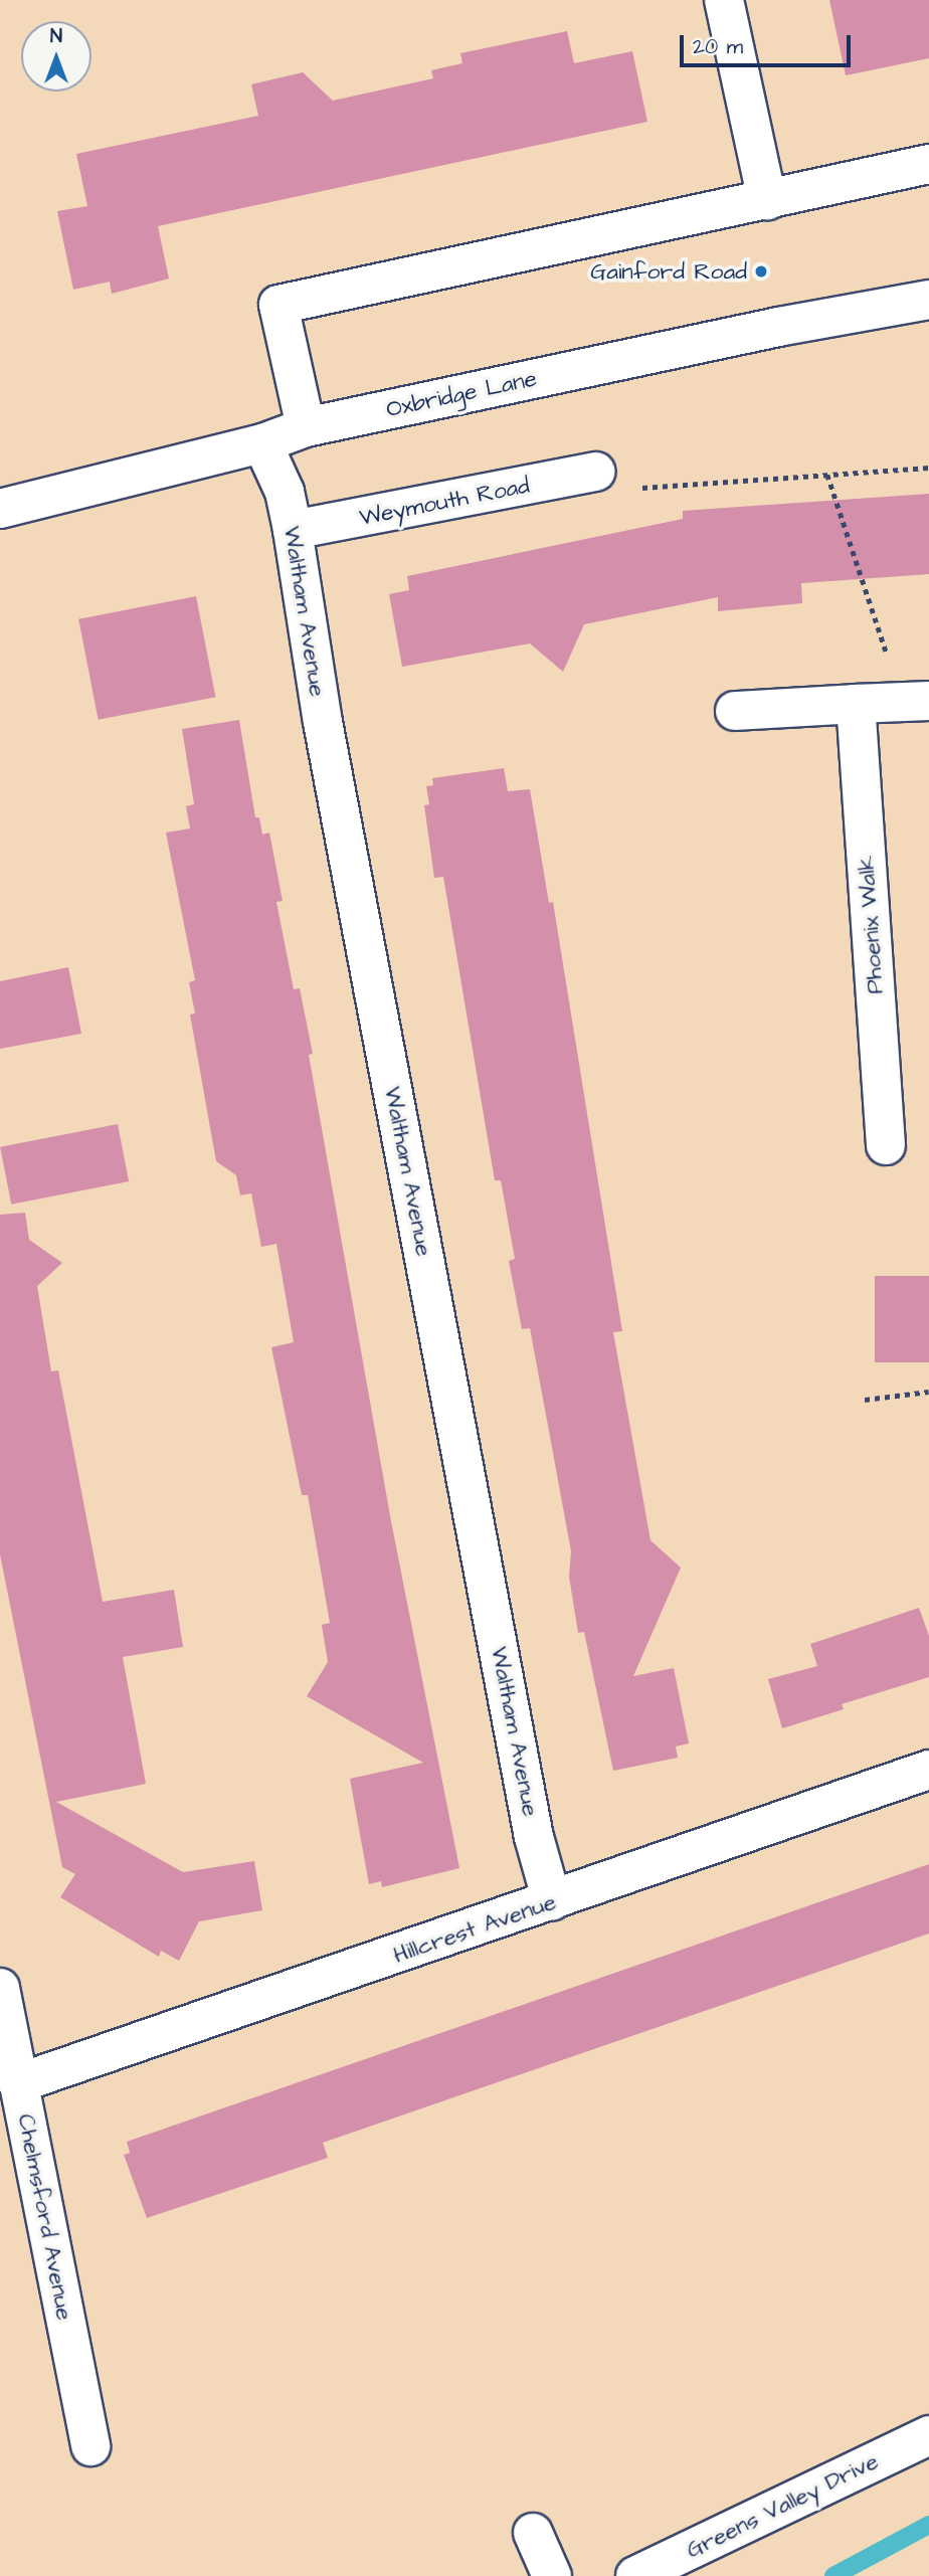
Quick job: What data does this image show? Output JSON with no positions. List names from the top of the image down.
{
  "streets": {
    "street": [
      "Oxbridge Lane",
      "Weymouth Road",
      "Waltham Avenue",
      "Phoenix Walk",
      "Hillcrest Avenue",
      "Chelmsford Avenue",
      "Greens Valley Drive"
    ]
  },
  "crossings": [
    ["Oxbridge Lane", "Waltham Avenue"],
    ["Weymouth Road", "Waltham Avenue"],
    ["Waltham Avenue", "Hillcrest Avenue"],
    ["Hillcrest Avenue", "Chelmsford Avenue"]
  ],
  "places": ["Gainford Road"],
  "scale_bar": "20 m",
  "north": "top"
}
